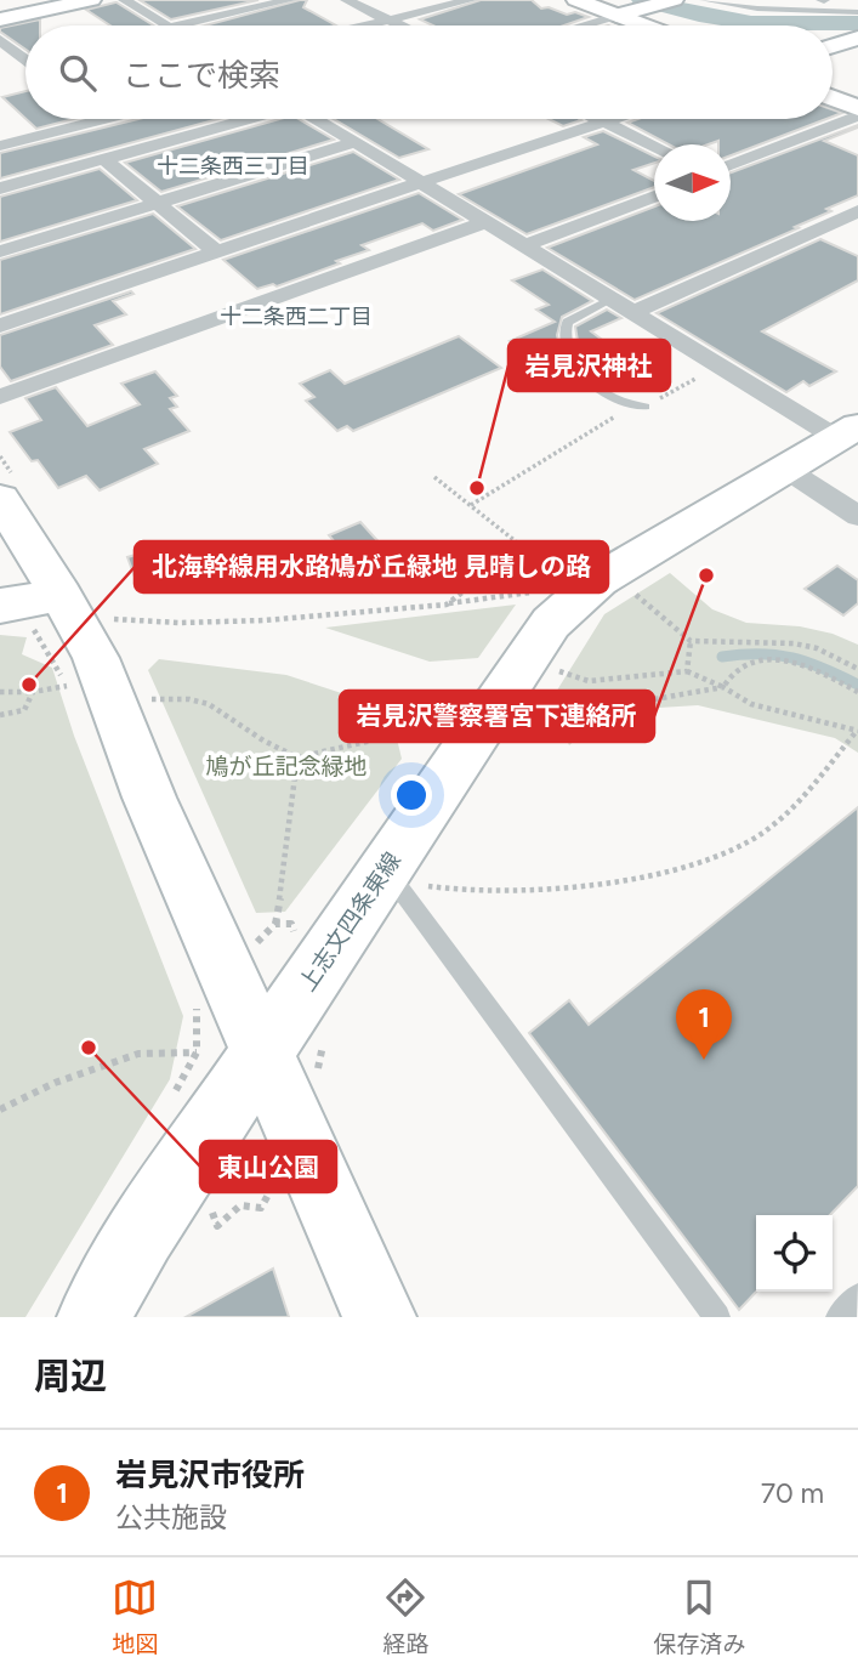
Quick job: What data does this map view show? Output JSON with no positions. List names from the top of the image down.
{
  "streets": {
    "main road": ["上志文四条東線"]
  },
  "districts": ["十二条西三丁目", "十二条西二丁目"],
  "parks": ["鳩が丘記念緑地"],
  "places": [
    "岩見沢神社",
    "岩見沢警察署宮下連絡所",
    "北海幹線用水路鳩が丘緑地 見晴しの路",
    "東山公園"
  ],
  "north": "right",
  "page": {
    "search": "ここで検索",
    "pins": "1",
    "heading": "周辺",
    "list": [
      {
        "mark": "1",
        "name": "岩見沢市役所",
        "note": "公共施設",
        "value": "70 m"
      }
    ],
    "nav": ["地図", "経路", "保存済み"]
  }
}
